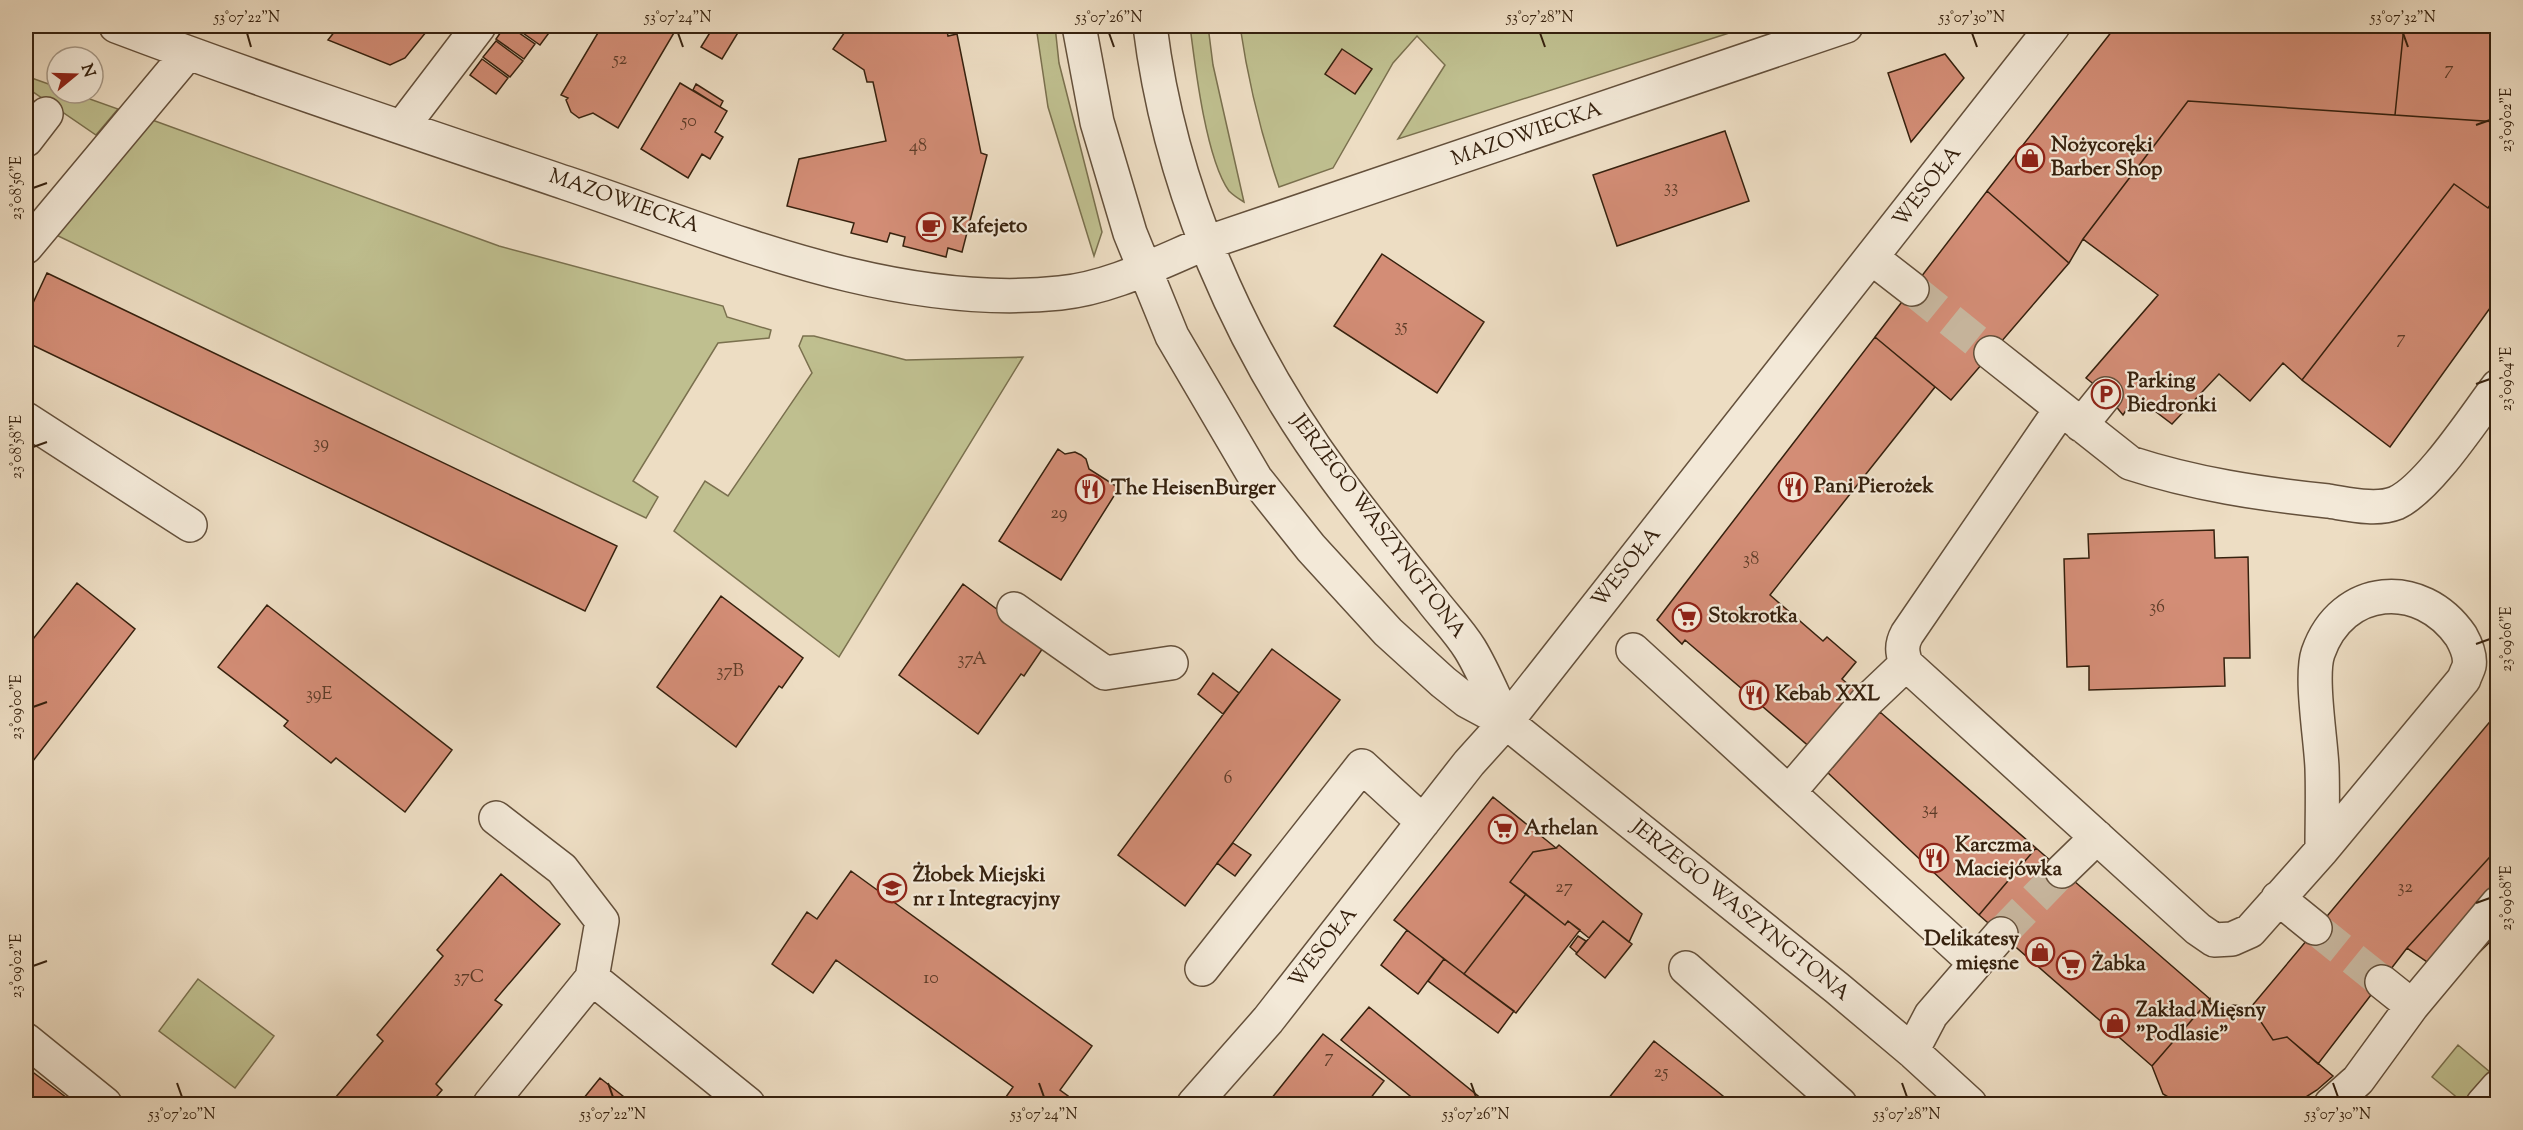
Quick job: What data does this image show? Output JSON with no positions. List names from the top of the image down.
{
  "streets": {
    "street": ["MAZOWIECKA", "WESOŁA", "JERZEGO WASZYNGTONA"]
  },
  "crossings": [
    ["MAZOWIECKA", "JERZEGO WASZYNGTONA"],
    ["WESOŁA", "JERZEGO WASZYNGTONA"]
  ],
  "places": {
    "shop": ["Nożycoręki Barber Shop", "Delikatesy mięsne", "Zakład Mięsny \"Podlasie\""],
    "cafe": ["Kafejeto"],
    "parking": ["Parking Biedronki"],
    "restaurant": [
      "Pani Pierożek",
      "The HeisenBurger",
      "Kebab XXL",
      "Karczma Maciejówka"
    ],
    "supermarket": ["Stokrotka", "Arhelan", "Żabka"],
    "school or university": ["Żłobek Miejski nr 1 Integracyjny"]
  },
  "house_numbers": [
    "52",
    "7",
    "50",
    "48",
    "33",
    "35",
    "7",
    "39",
    "29",
    "38",
    "36",
    "37A",
    "37B",
    "39E",
    "6",
    "34",
    "27",
    "32",
    "37C",
    "10",
    "7",
    "25"
  ],
  "north": "right",
  "coordinates": [
    "53°07'22\"N",
    "53°07'24\"N",
    "53°07'26\"N",
    "53°07'28\"N",
    "53°07'30\"N",
    "53°07'32\"N",
    "23°09'02\"E",
    "23°08'56\"E",
    "23°09'04\"E",
    "23°08'58\"E",
    "23°09'06\"E",
    "23°09'00\"E",
    "23°09'08\"E",
    "53°07'20\"N"
  ]
}
